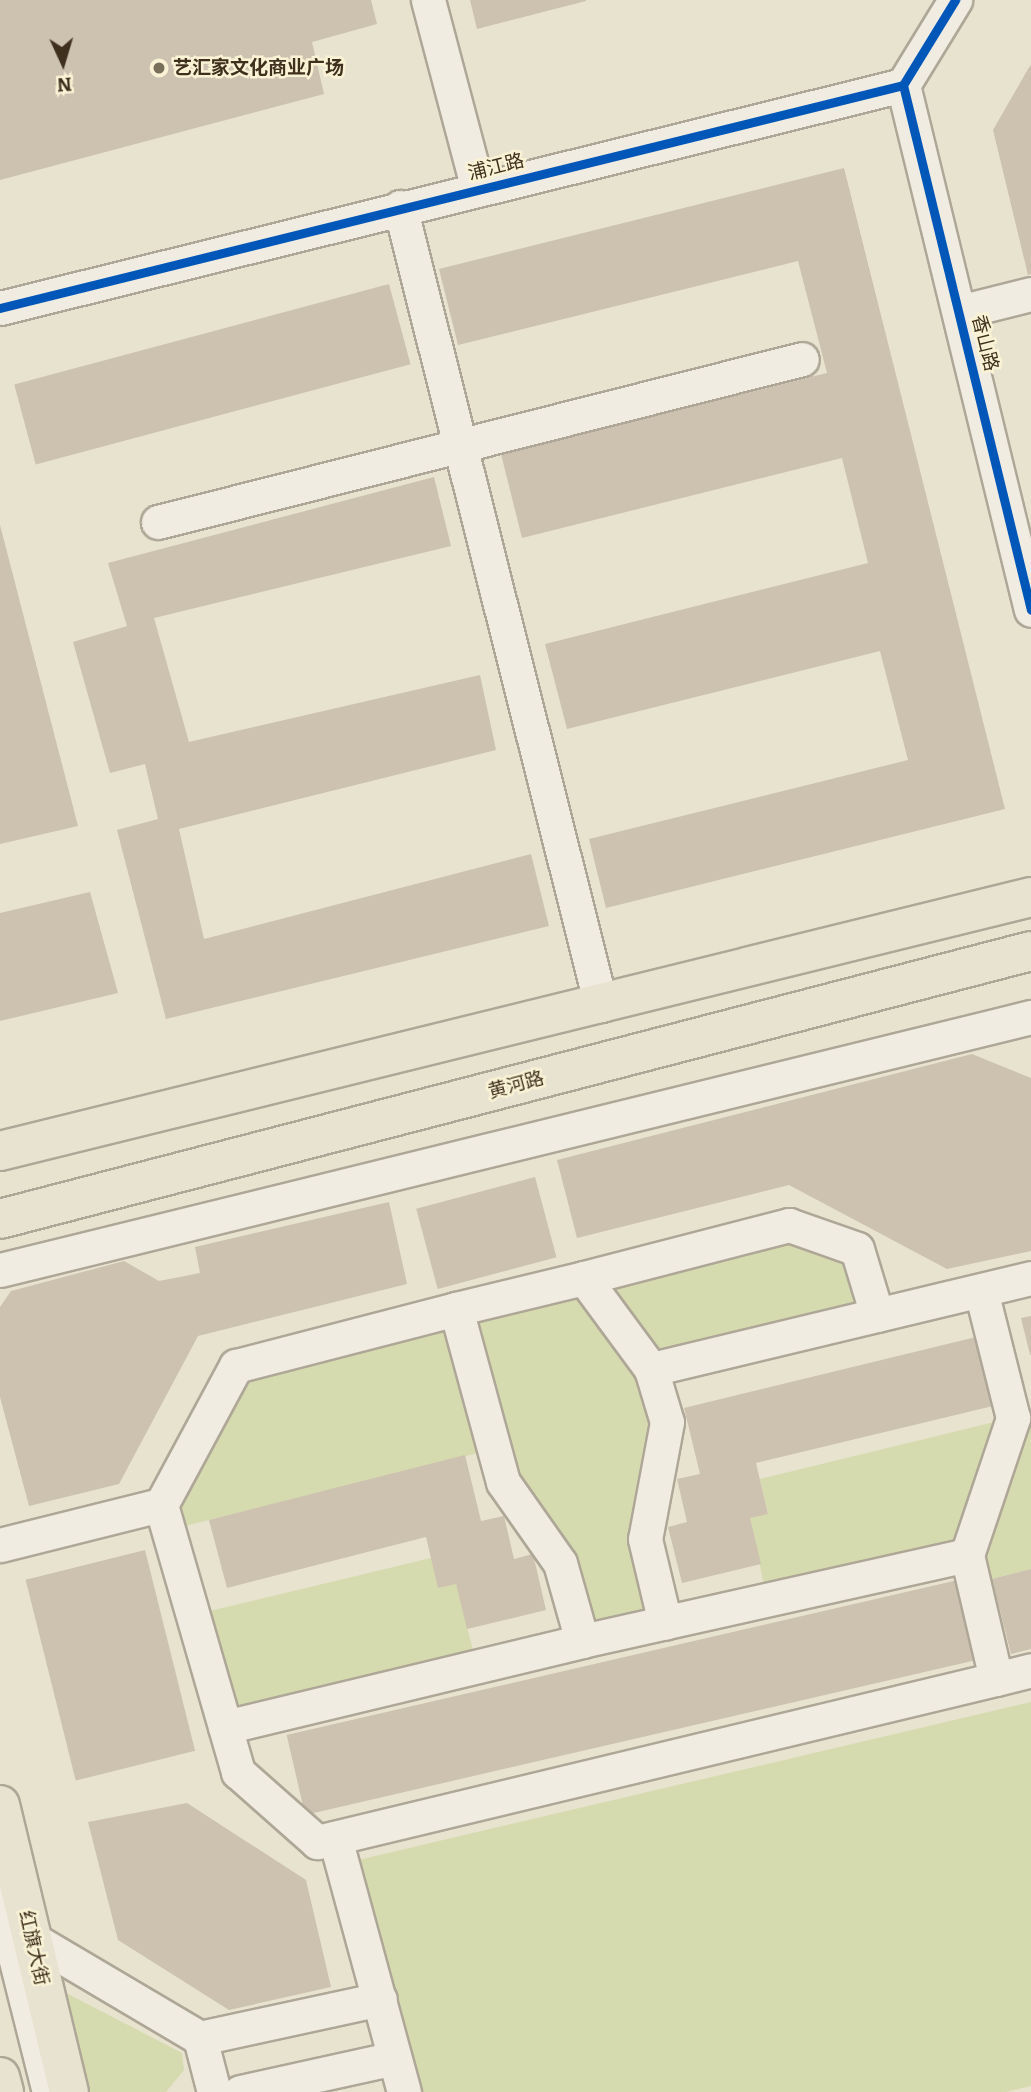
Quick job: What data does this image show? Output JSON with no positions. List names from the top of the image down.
{
  "streets": {
    "main road": ["黄河路", "红旗大街"],
    "street": ["浦江路", "香山路"]
  },
  "crossings": [
    ["浦江路", "香山路"]
  ],
  "places": ["艺汇家文化商业广场"],
  "north": "bottom"
}
